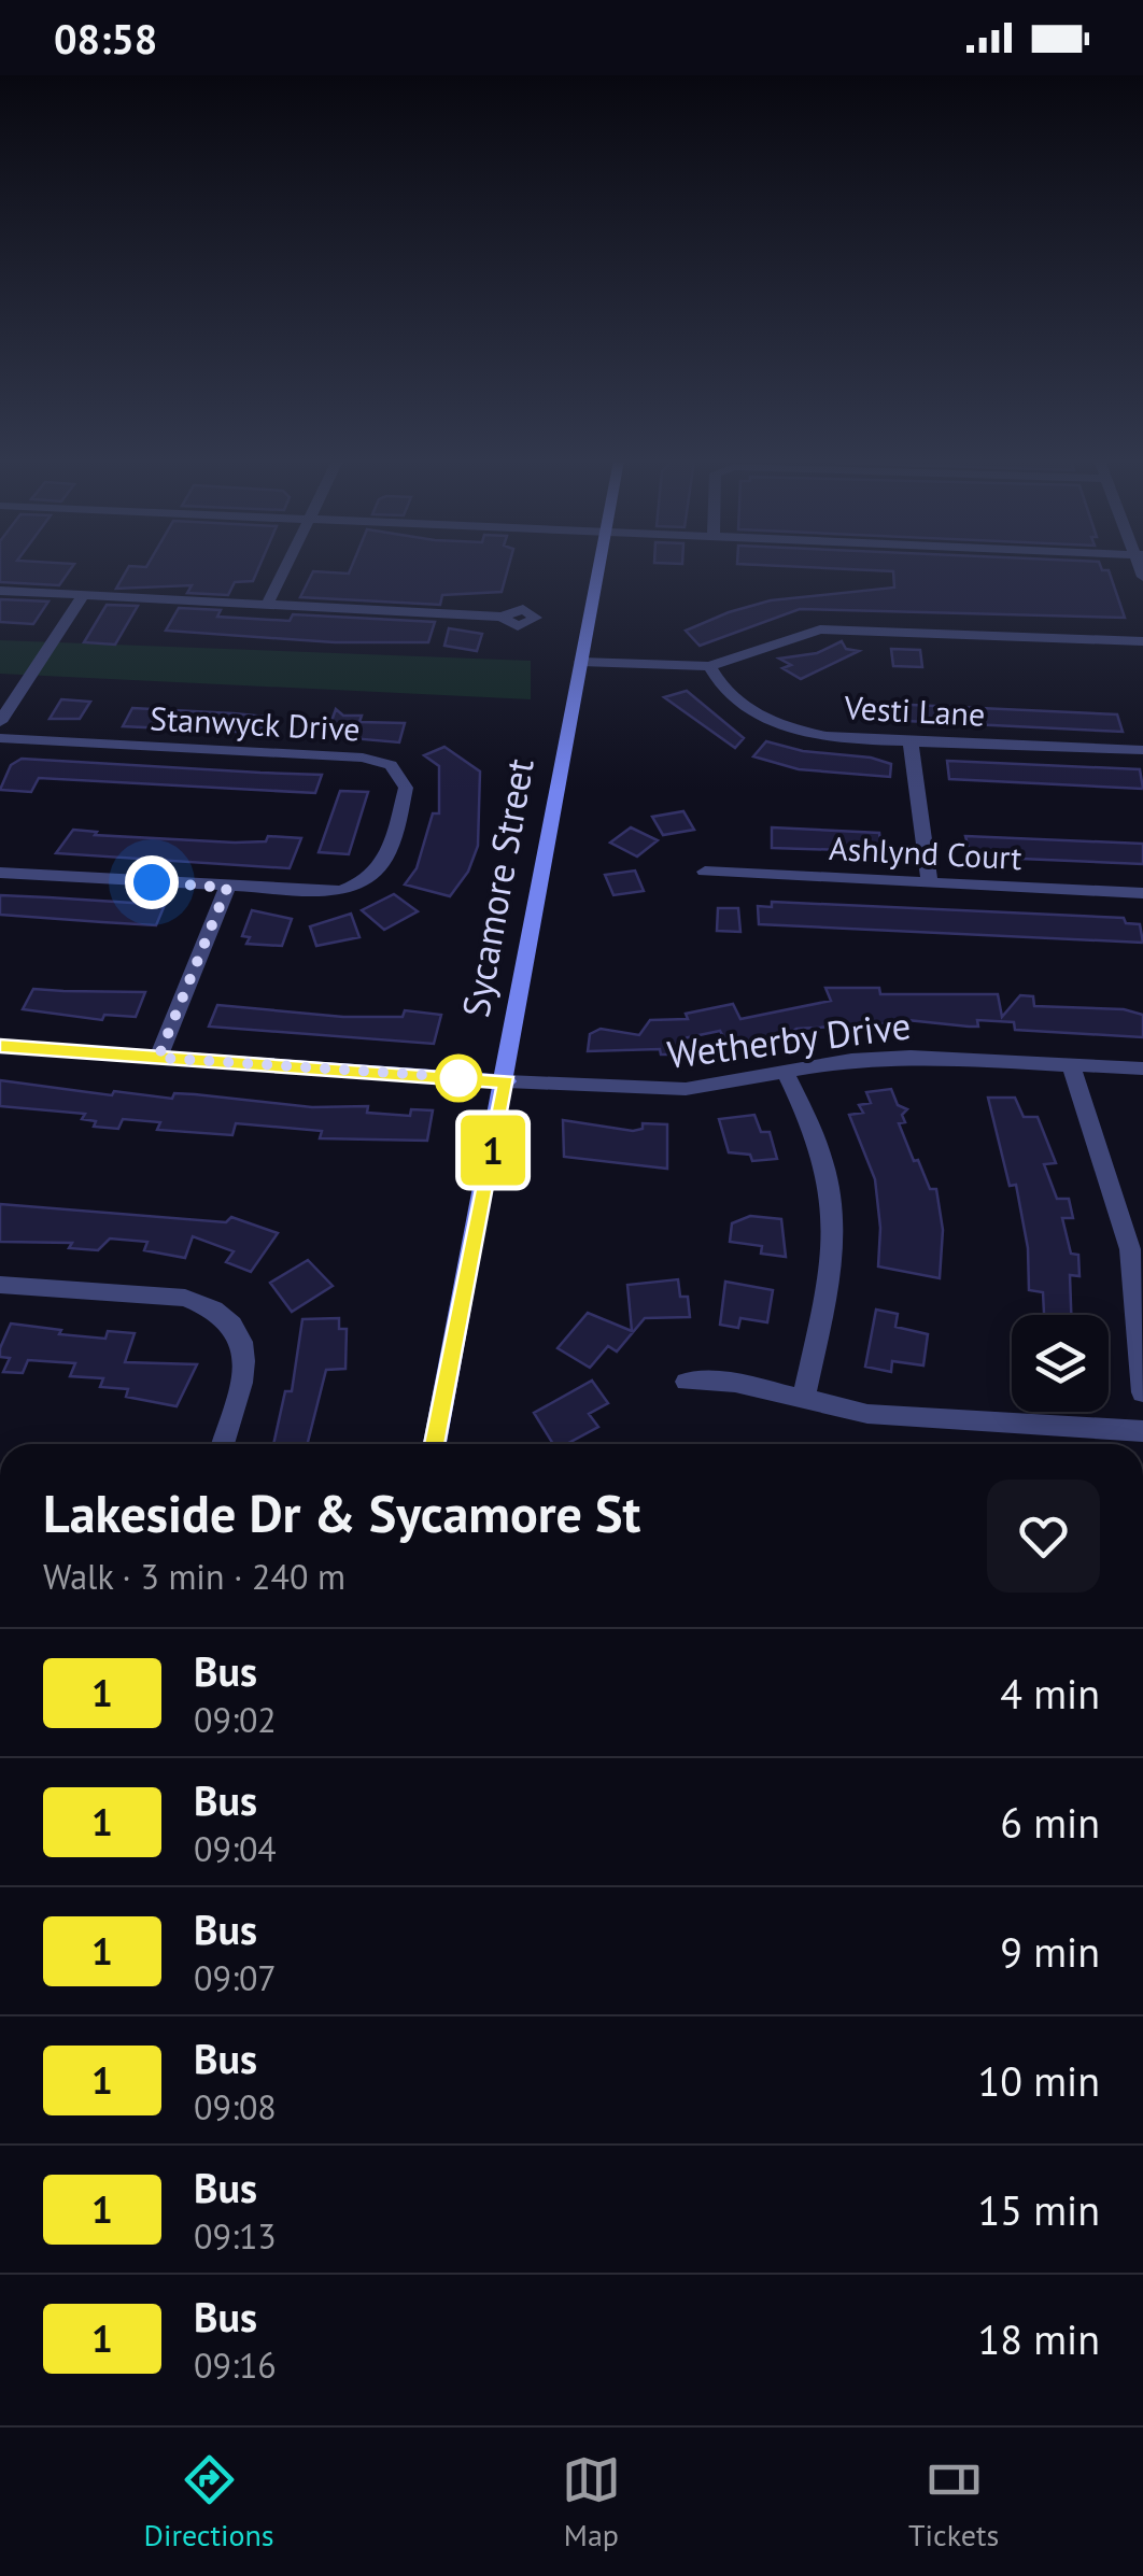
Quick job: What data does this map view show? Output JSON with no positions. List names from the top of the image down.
{
  "streets": {
    "street": [
      "Vesti Lane",
      "Stanwyck Drive",
      "Ashlynd Court",
      "Sycamore Street",
      "Wetherby Drive"
    ]
  },
  "crossings": [
    ["Sycamore Street", "Wetherby Drive"]
  ],
  "lines": ["bus line 1"],
  "page": {
    "status": "08:58",
    "on_map": "1",
    "heading": ["Lakeside Dr & Sycamore St", "Walk · 3 min · 240 m"],
    "list": [
      {
        "mark": "1",
        "name": "Bus",
        "note": "09:02",
        "value": "4 min"
      },
      {
        "mark": "1",
        "name": "Bus",
        "note": "09:04",
        "value": "6 min"
      },
      {
        "mark": "1",
        "name": "Bus",
        "note": "09:07",
        "value": "9 min"
      },
      {
        "mark": "1",
        "name": "Bus",
        "note": "09:08",
        "value": "10 min"
      },
      {
        "mark": "1",
        "name": "Bus",
        "note": "09:13",
        "value": "15 min"
      },
      {
        "mark": "1",
        "name": "Bus",
        "note": "09:16",
        "value": "18 min"
      }
    ],
    "tabs": ["Directions", "Map", "Tickets"]
  }
}
